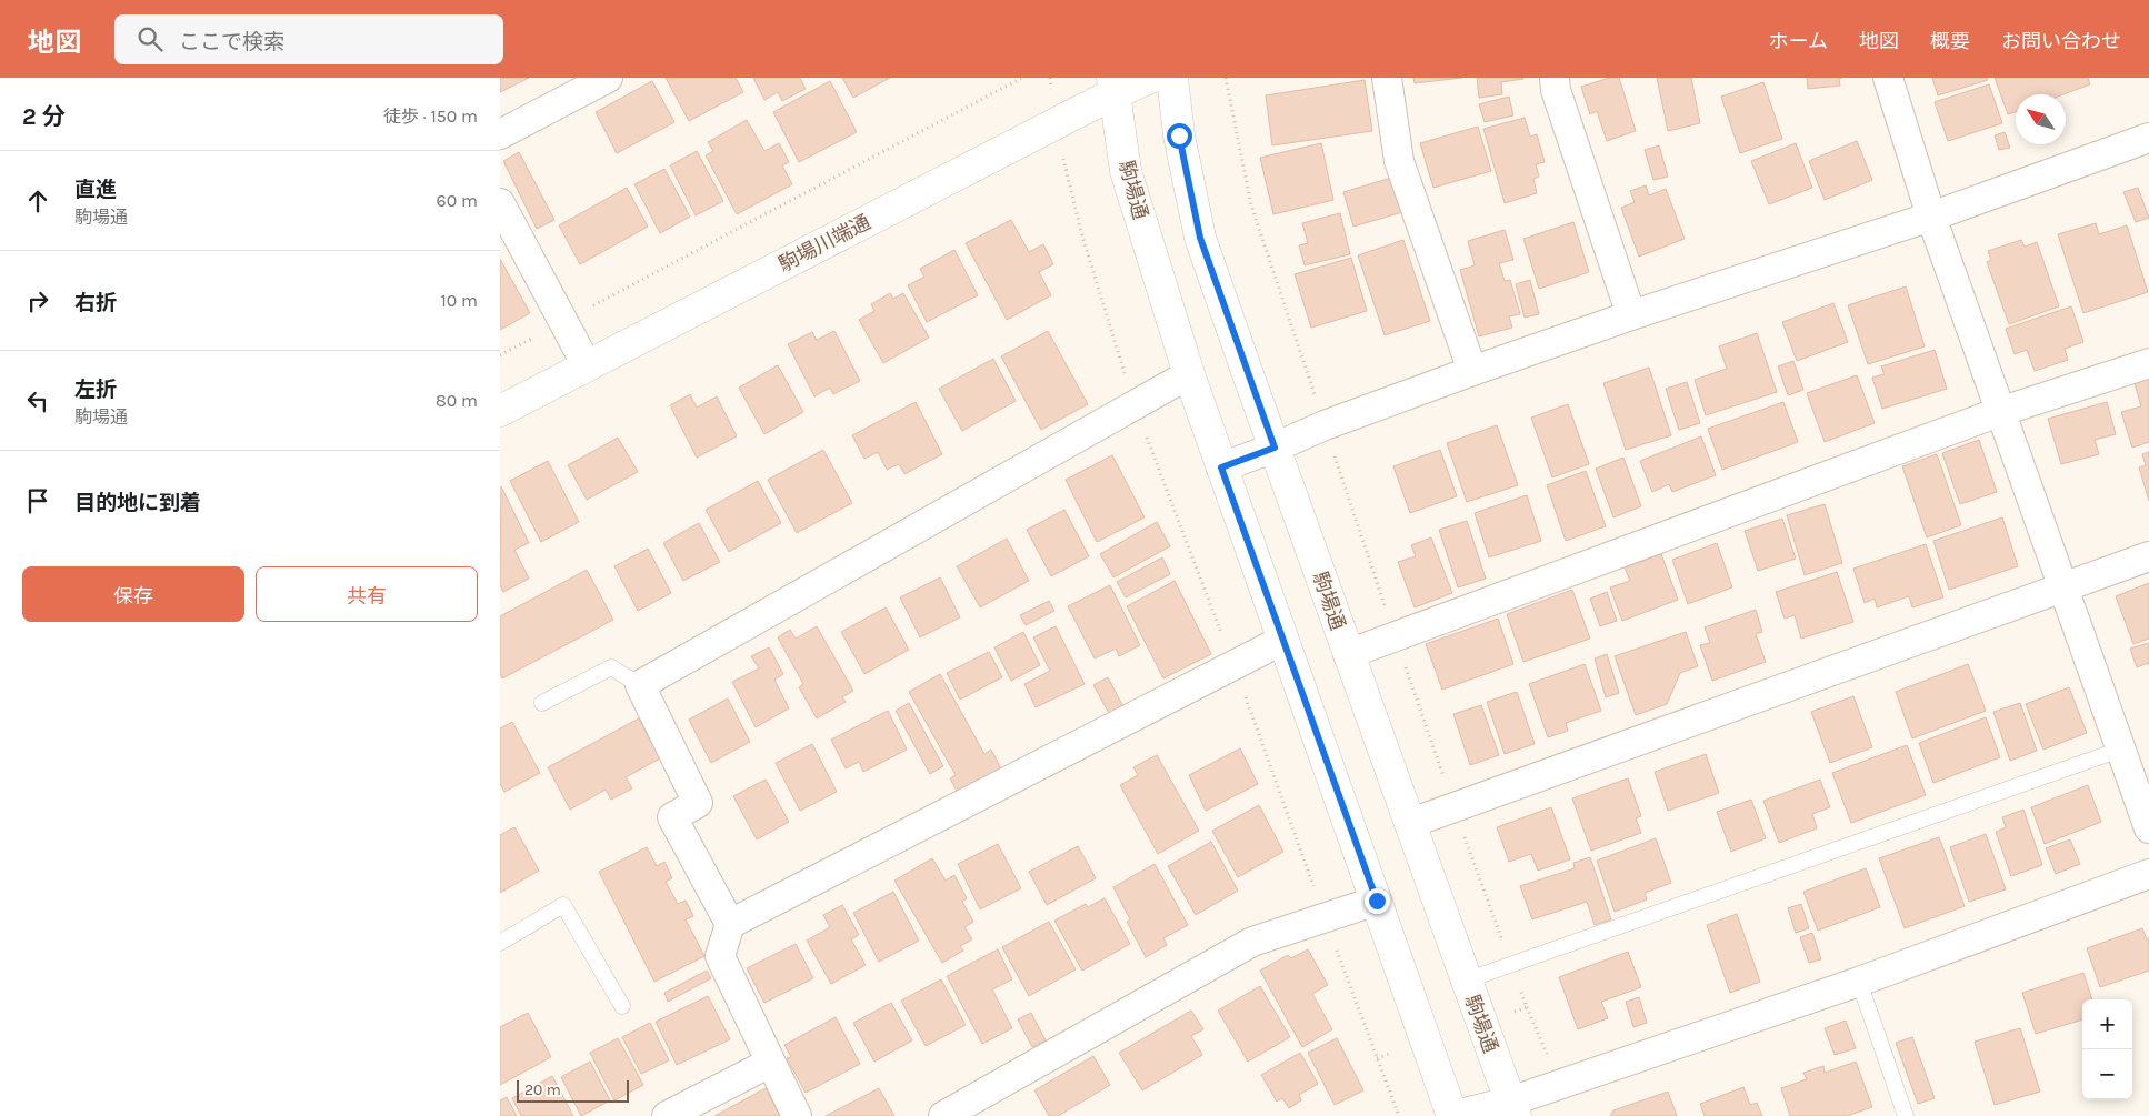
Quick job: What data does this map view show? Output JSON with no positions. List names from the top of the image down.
{
  "streets": {
    "street": ["駒場通", "駒場川端通"]
  },
  "crossings": [
    ["駒場通", "駒場川端通"]
  ],
  "scale_bar": "20 m",
  "north": "top left",
  "page": {
    "header": "地図",
    "search": "ここで検索",
    "nav": [
      "ホーム",
      "地図",
      "概要",
      "お問い合わせ"
    ],
    "heading": ["2 分", "徒歩 · 150 m"],
    "list": [
      ["直進", "駒場通", "60 m"],
      ["右折", "10 m"],
      ["左折", "駒場通", "80 m"],
      "目的地に到着"
    ],
    "buttons": ["保存", "共有"],
    "map_buttons": ["+", "−"],
    "scale": "20 m"
  }
}
